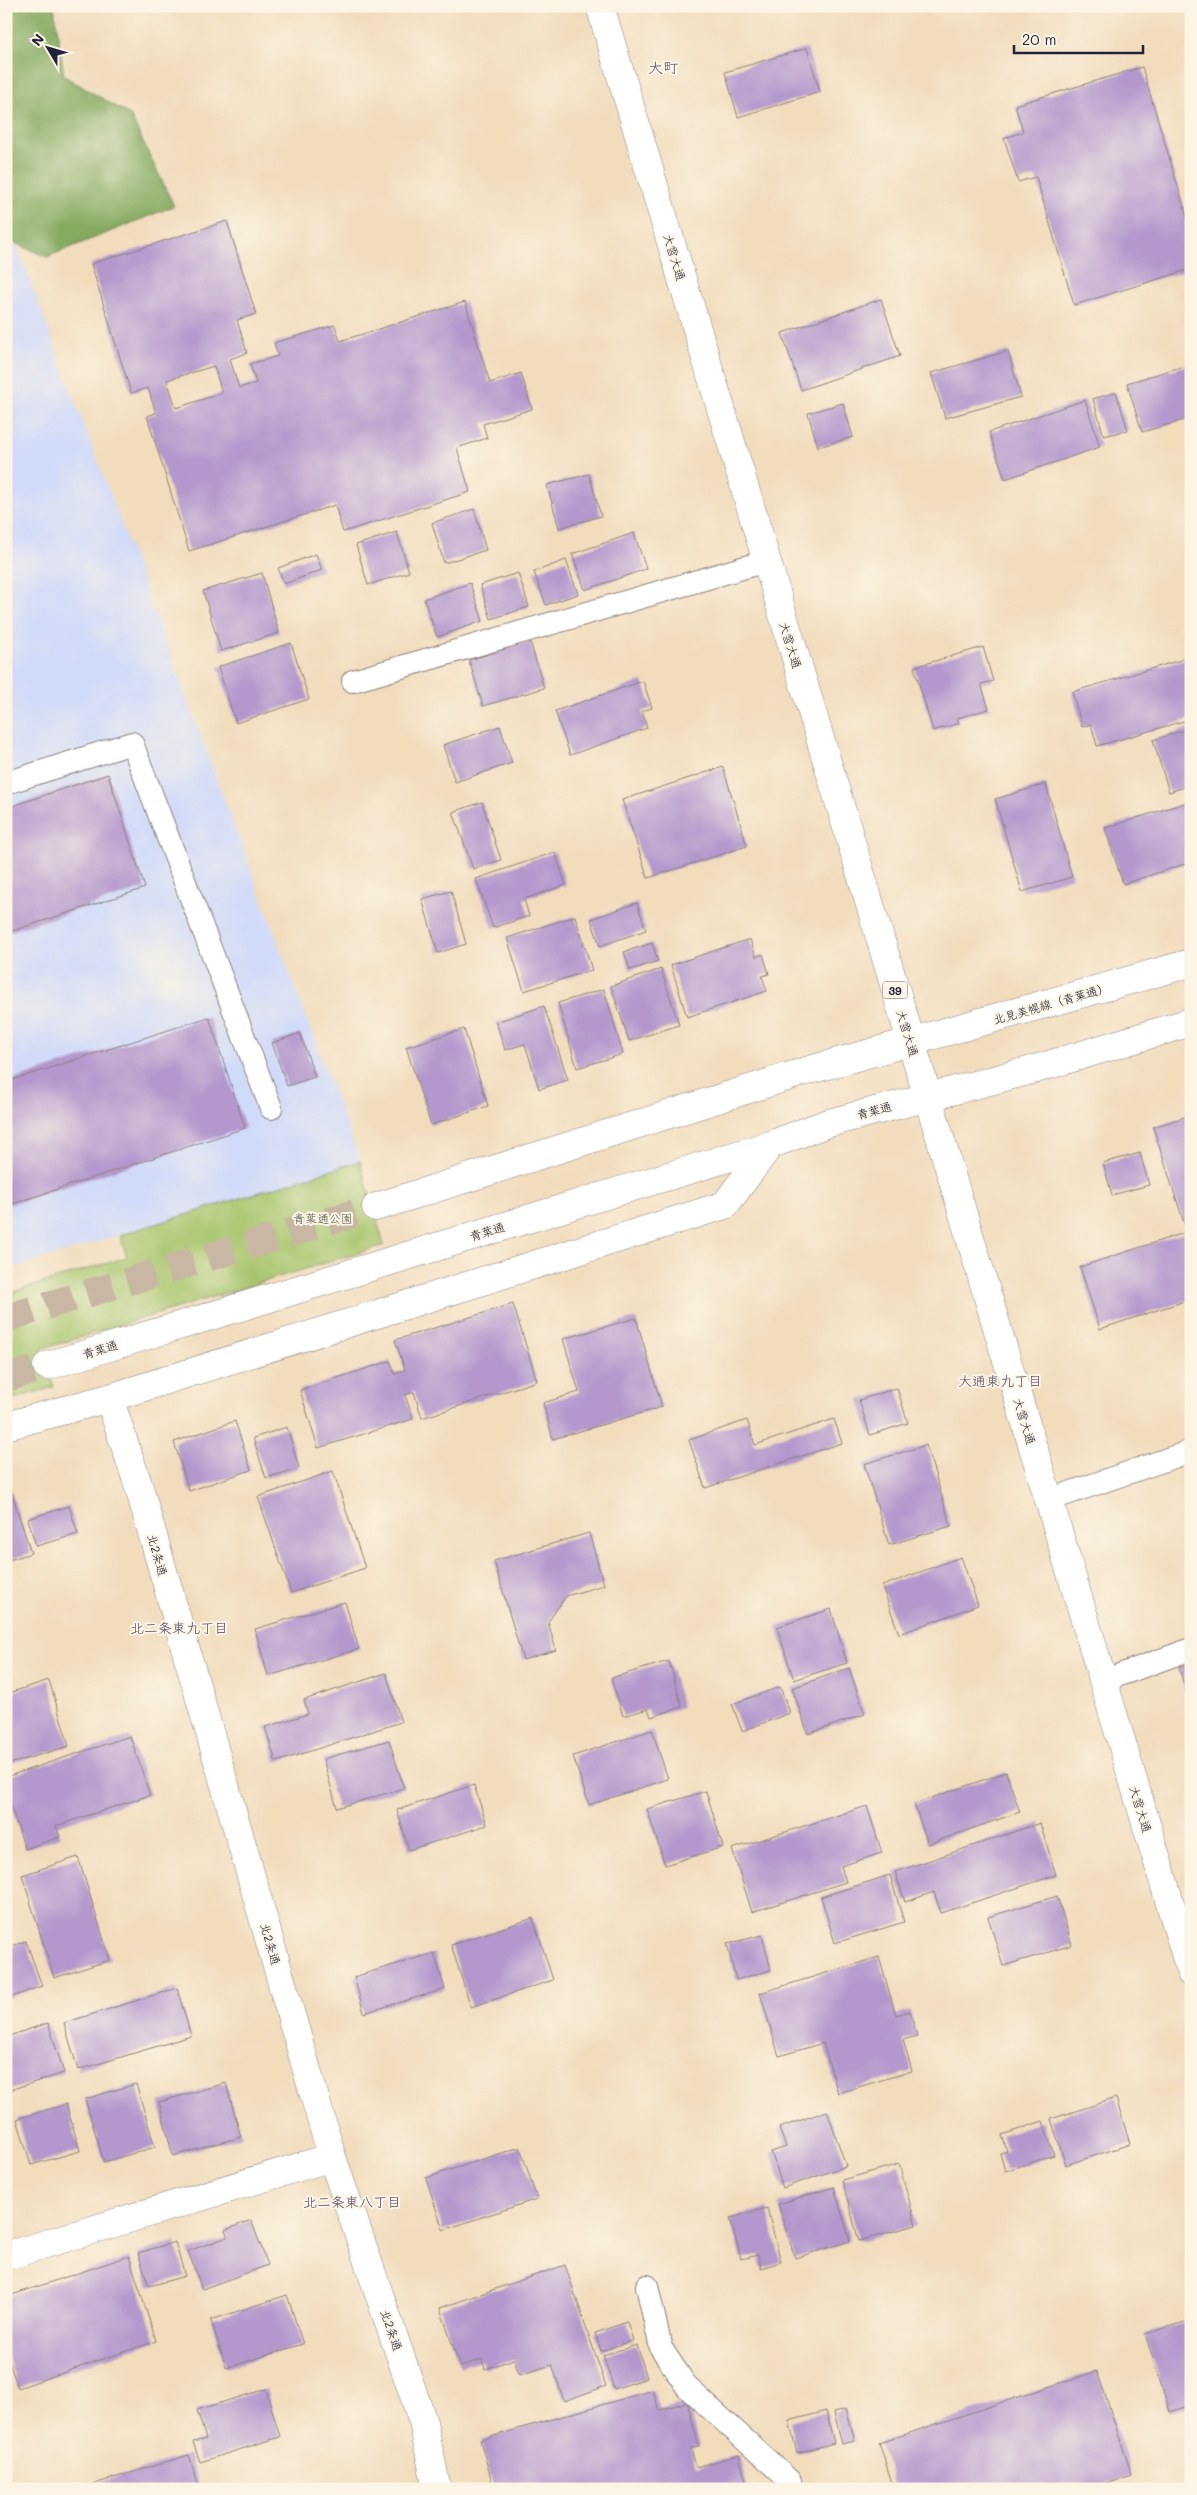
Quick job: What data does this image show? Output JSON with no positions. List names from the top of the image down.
{
  "streets": {
    "main road": [
      "大雪大通",
      "39",
      "北見美幌線（青葉通）",
      "青葉通",
      "北2条通"
    ]
  },
  "crossings": [
    ["大雪大通", "北見美幌線（青葉通）"],
    ["大雪大通", "青葉通"]
  ],
  "districts": [
    "大町",
    "大通東九丁目",
    "北二条東九丁目",
    "北二条東八丁目"
  ],
  "parks": ["青葉通公園"],
  "scale_bar": "20 m",
  "north": "top left"
}
